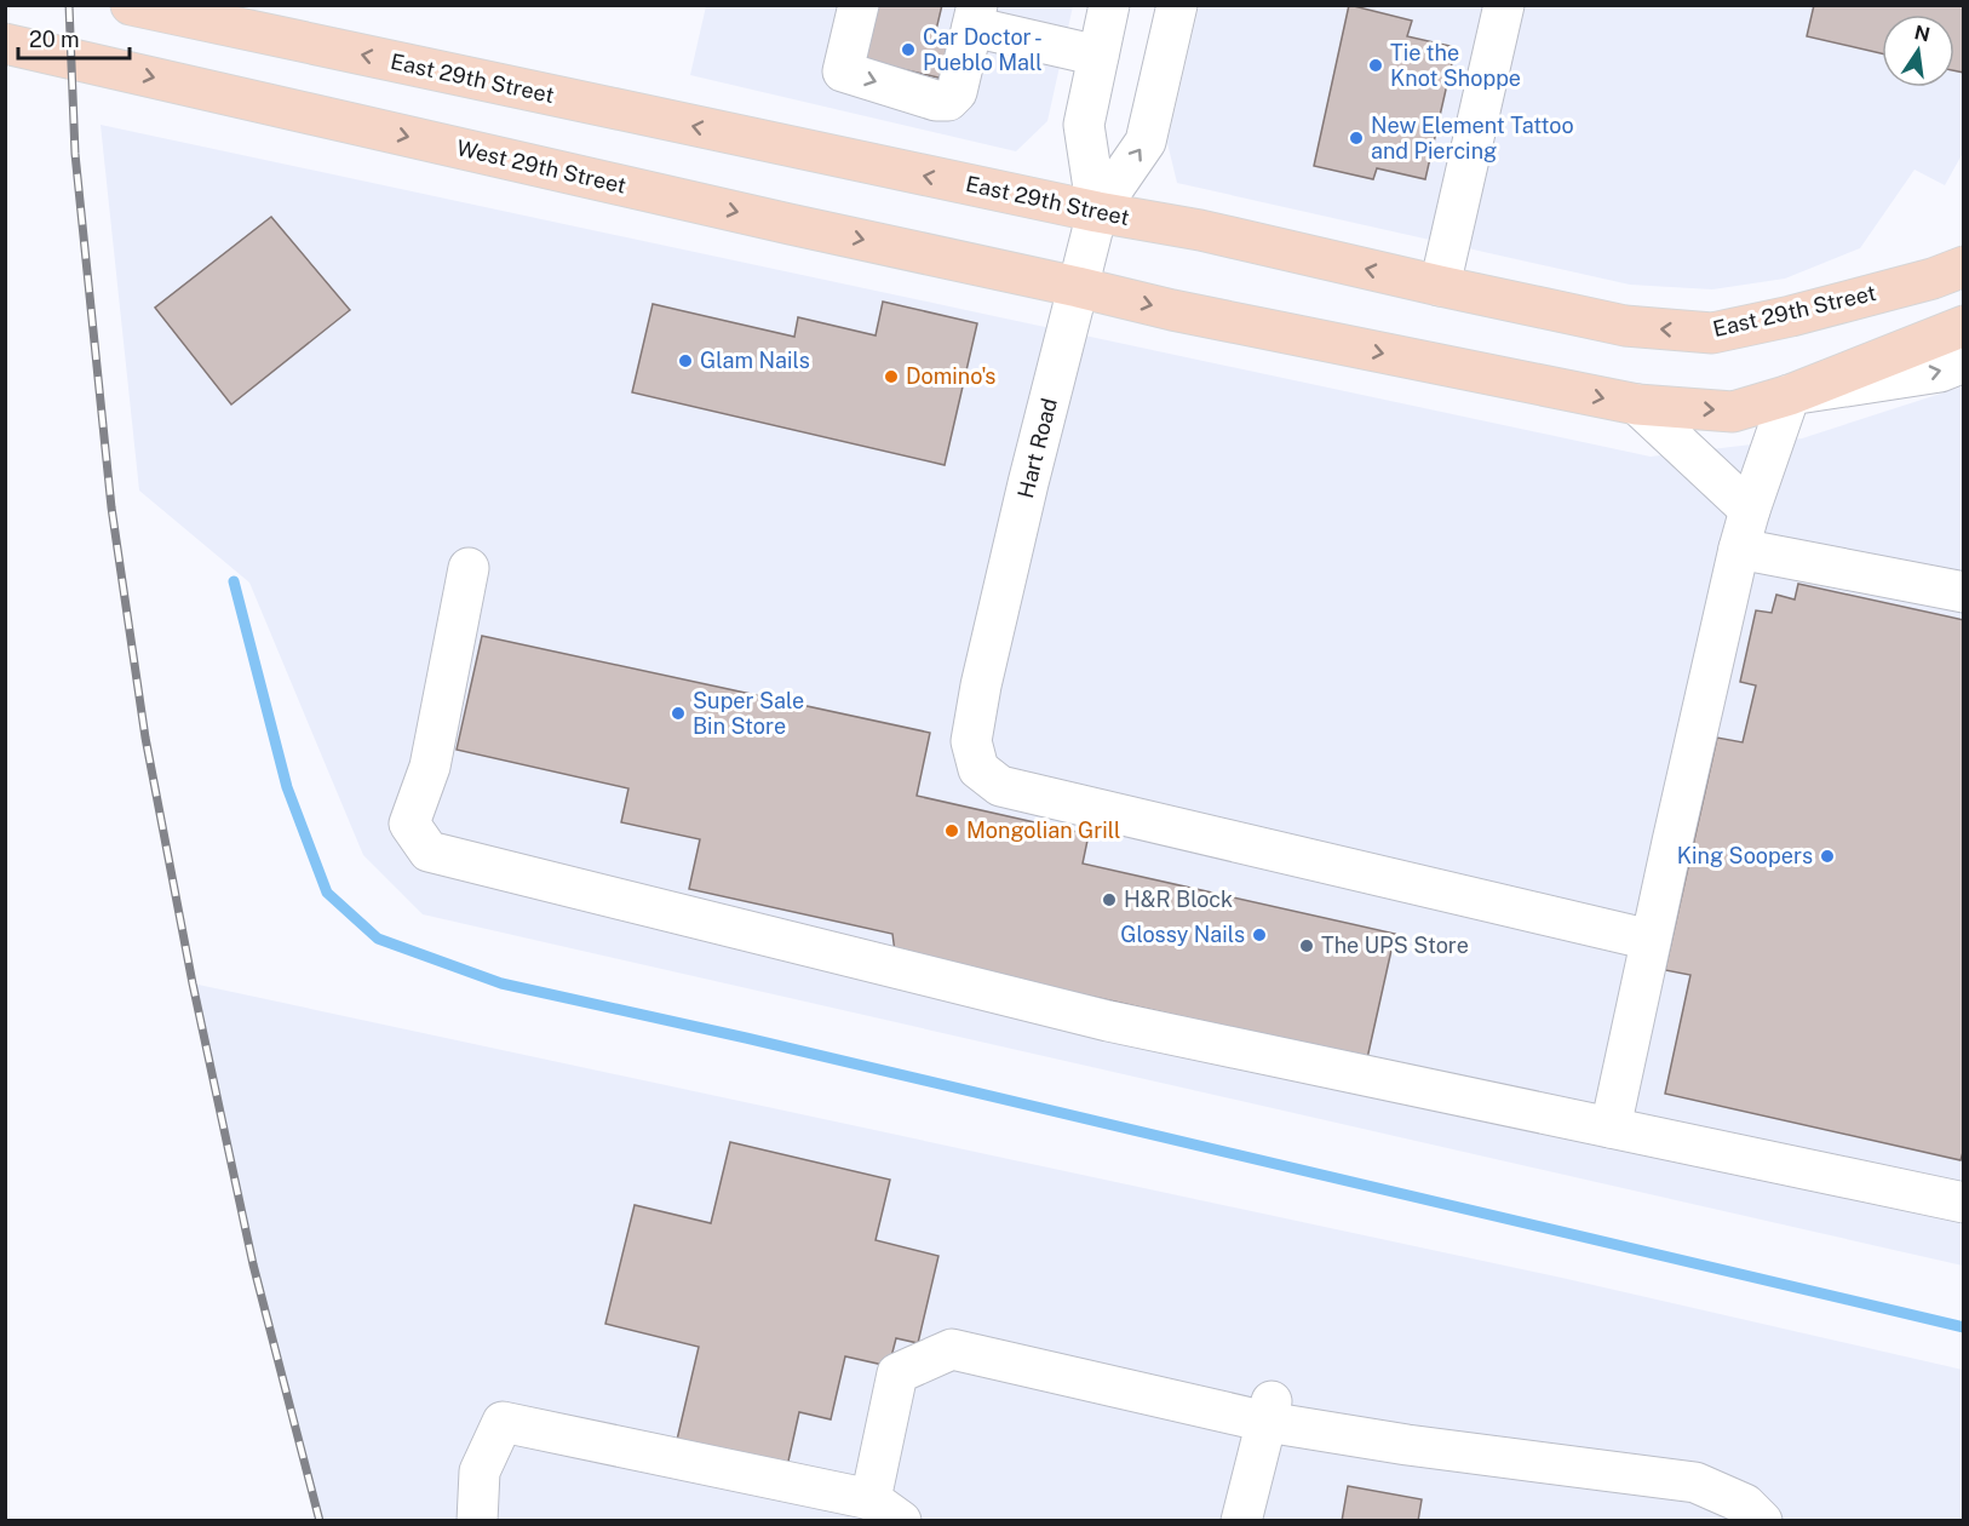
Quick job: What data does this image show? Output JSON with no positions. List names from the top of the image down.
{
  "streets": {
    "main road": ["East 29th Street", "West 29th Street"],
    "street": ["Hart Road"]
  },
  "crossings": [
    ["East 29th Street", "Hart Road"],
    ["West 29th Street", "Hart Road"]
  ],
  "one_way": ["West 29th Street"],
  "places": [
    "Car Doctor - Pueblo Mall",
    "Tie the Knot Shoppe",
    "New Element Tattoo and Piercing",
    "Glam Nails",
    "Domino's",
    "Super Sale Bin Store",
    "Mongolian Grill",
    "King Soopers",
    "H&R Block",
    "Glossy Nails",
    "The UPS Store"
  ],
  "scale_bar": "20 m",
  "north": "top"
}
